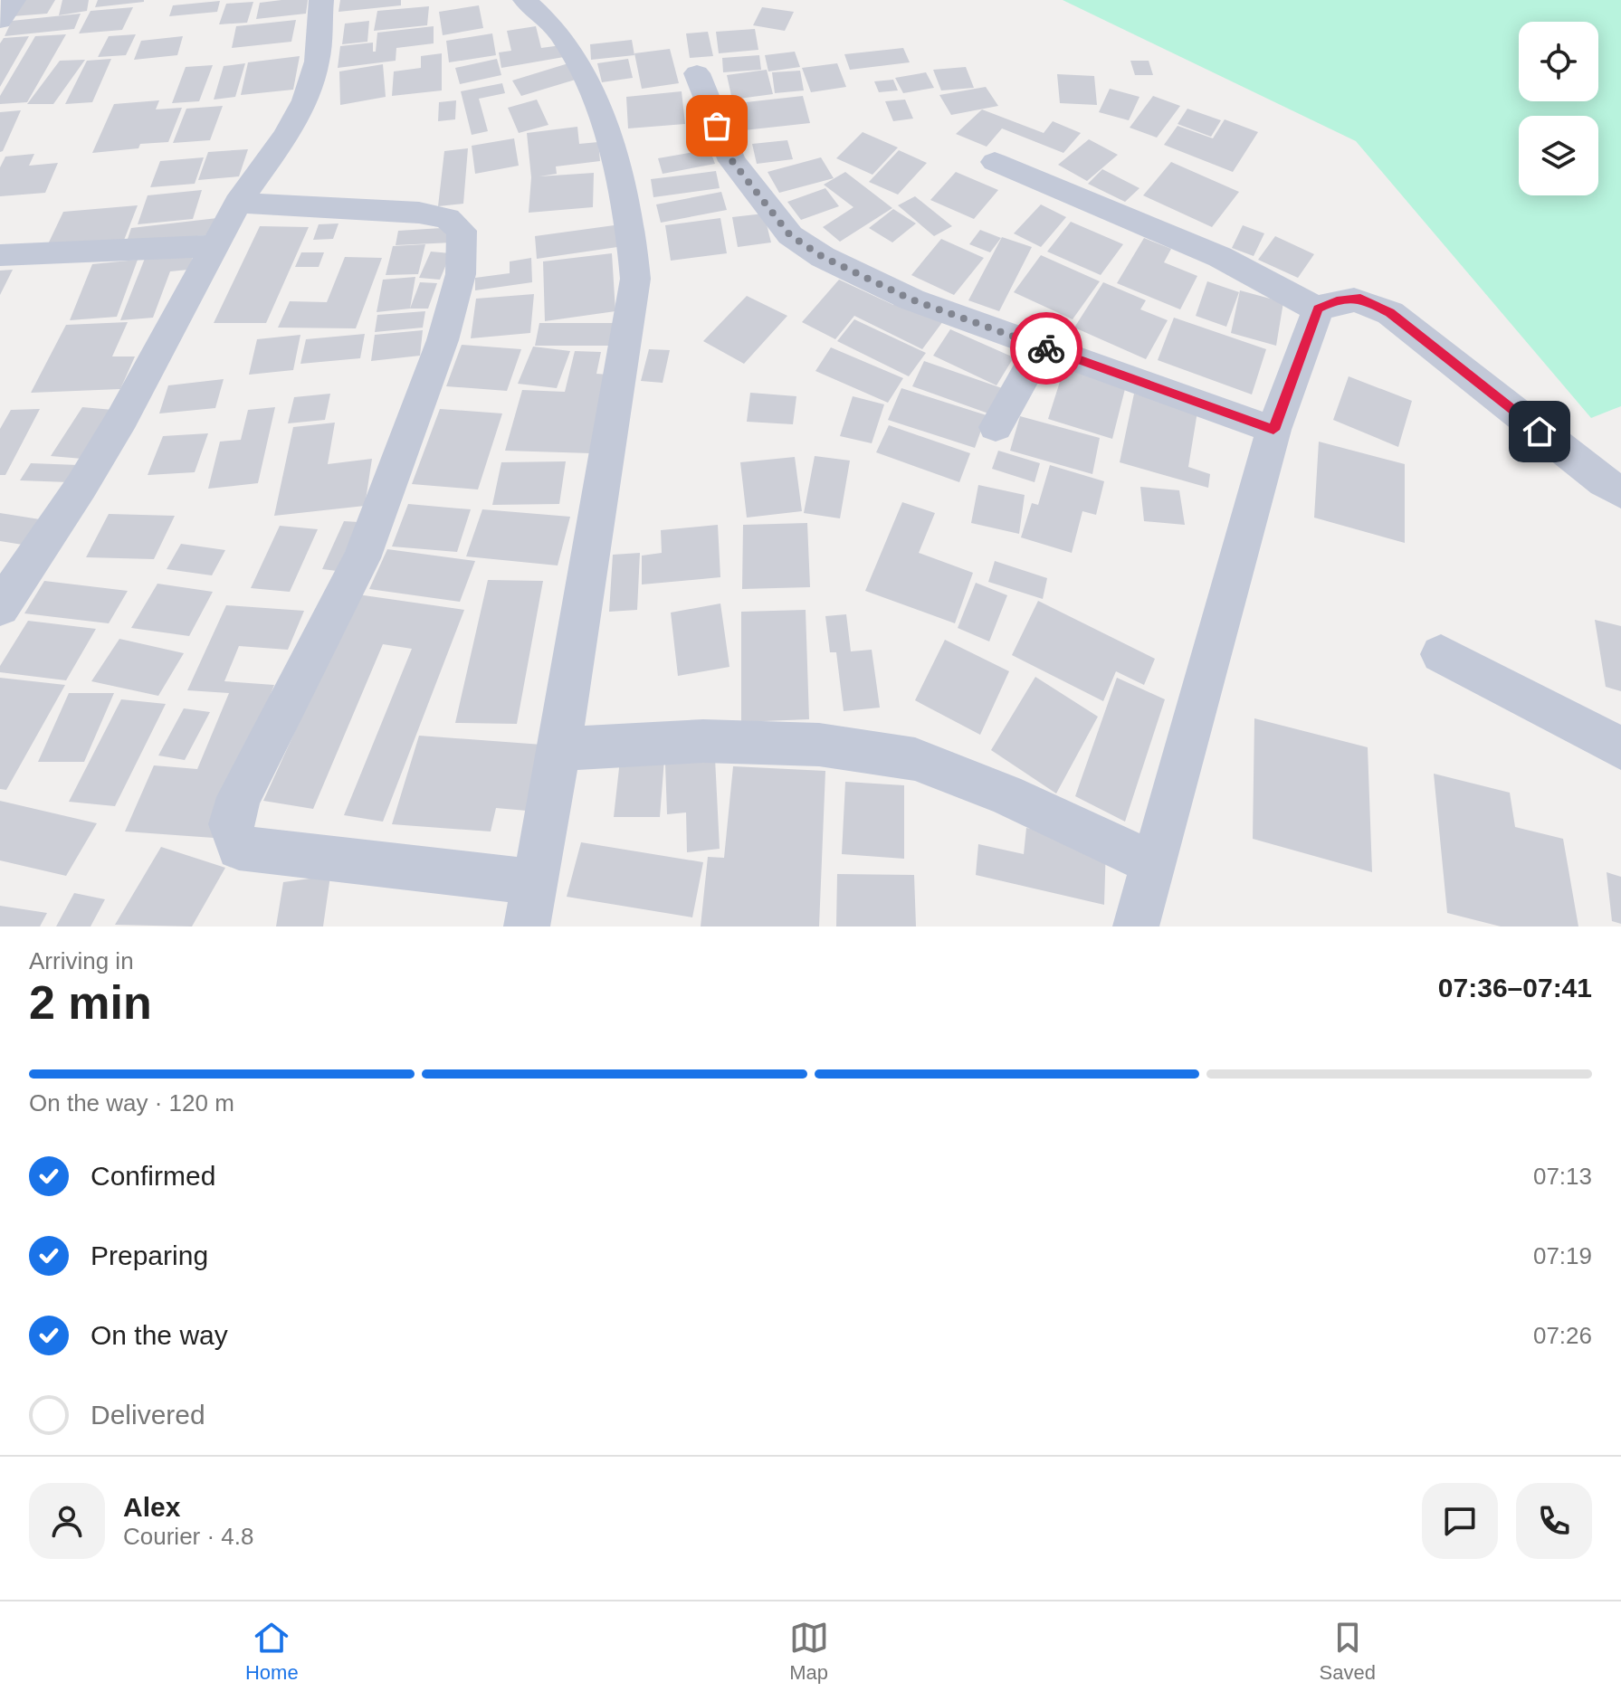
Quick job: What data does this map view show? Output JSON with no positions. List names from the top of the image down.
{
  "page": {
    "heading": ["2 min", "Arriving in", "07:36–07:41"],
    "panel": ["Alex", "Courier · 4.8"],
    "bar": "On the way · 120 m",
    "list": [
      ["Confirmed", "07:13"],
      ["Preparing", "07:19"],
      ["On the way", "07:26"],
      "Delivered"
    ],
    "tabs": ["Home", "Map", "Saved"]
  }
}
